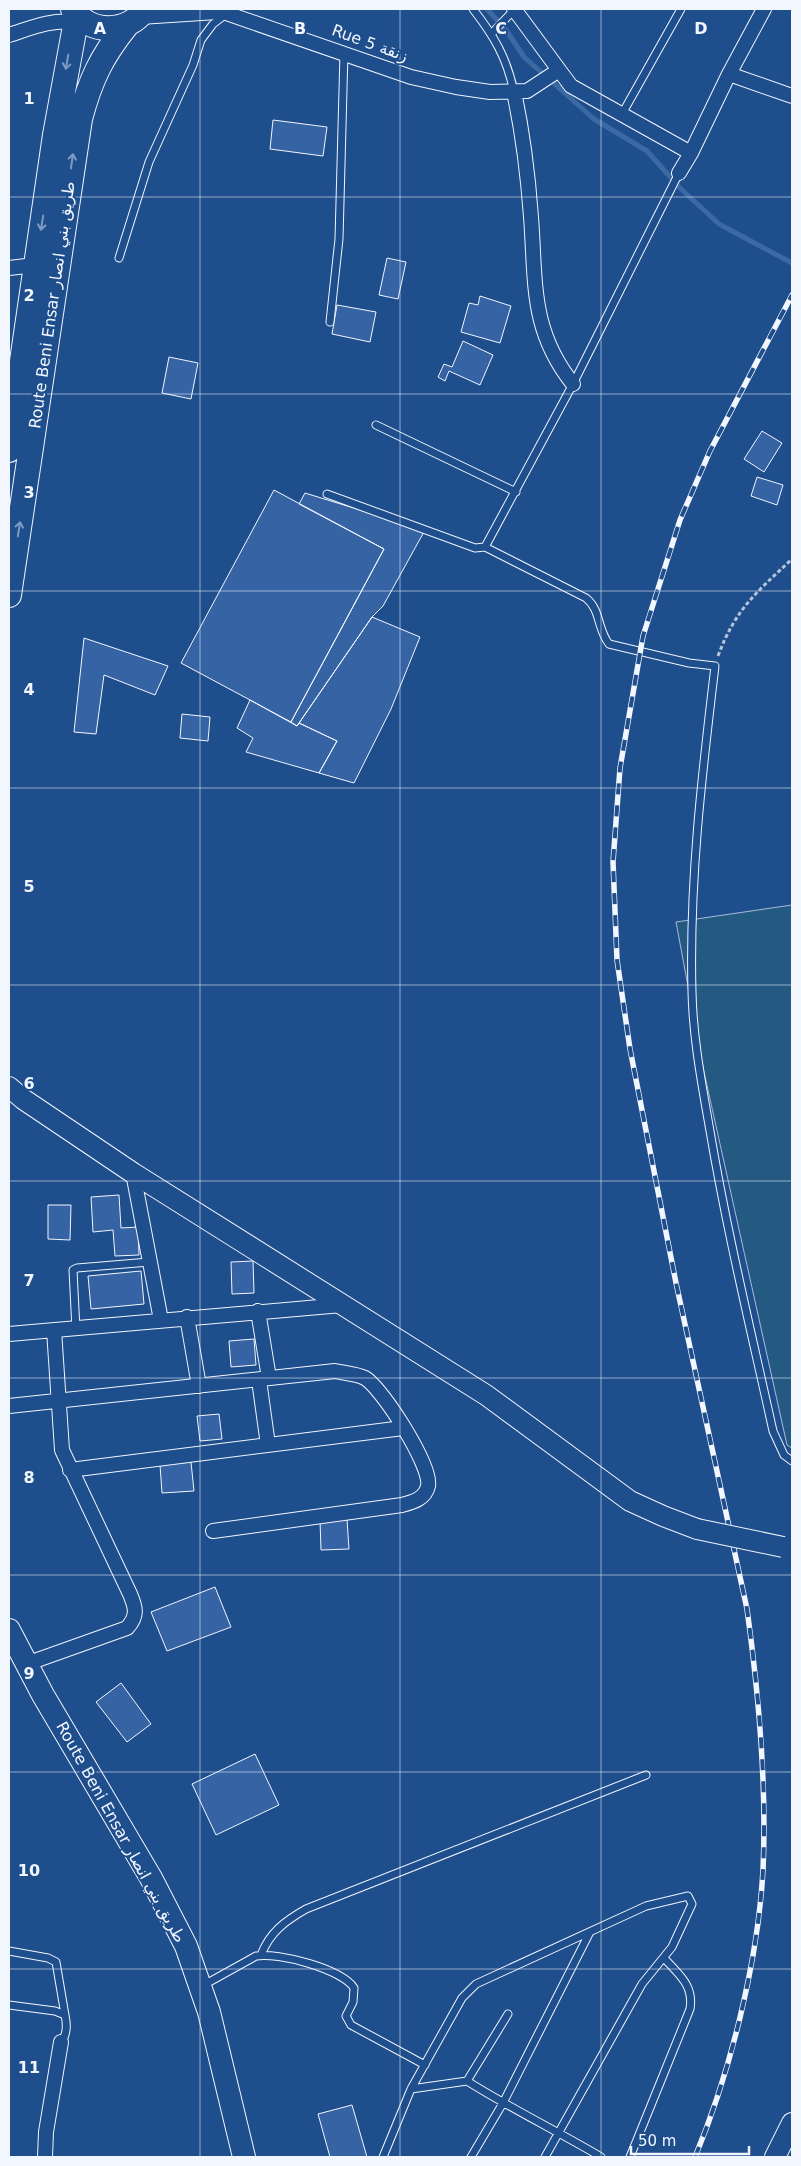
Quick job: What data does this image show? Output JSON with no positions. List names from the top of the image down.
{
  "streets": {
    "highway": ["Route Beni Ensar طريق بني انصار"],
    "street": ["Rue 5 زنقة"]
  },
  "crossings": [
    ["Rue 5 زنقة", "Route Beni Ensar طريق بني انصار"]
  ],
  "scale_bar": "50 m",
  "grid": {
    "columns": [
      "A",
      "B",
      "C",
      "D"
    ],
    "rows": [
      "1",
      "2",
      "3",
      "4",
      "5",
      "6",
      "7",
      "8",
      "9",
      "10",
      "11"
    ]
  }
}
